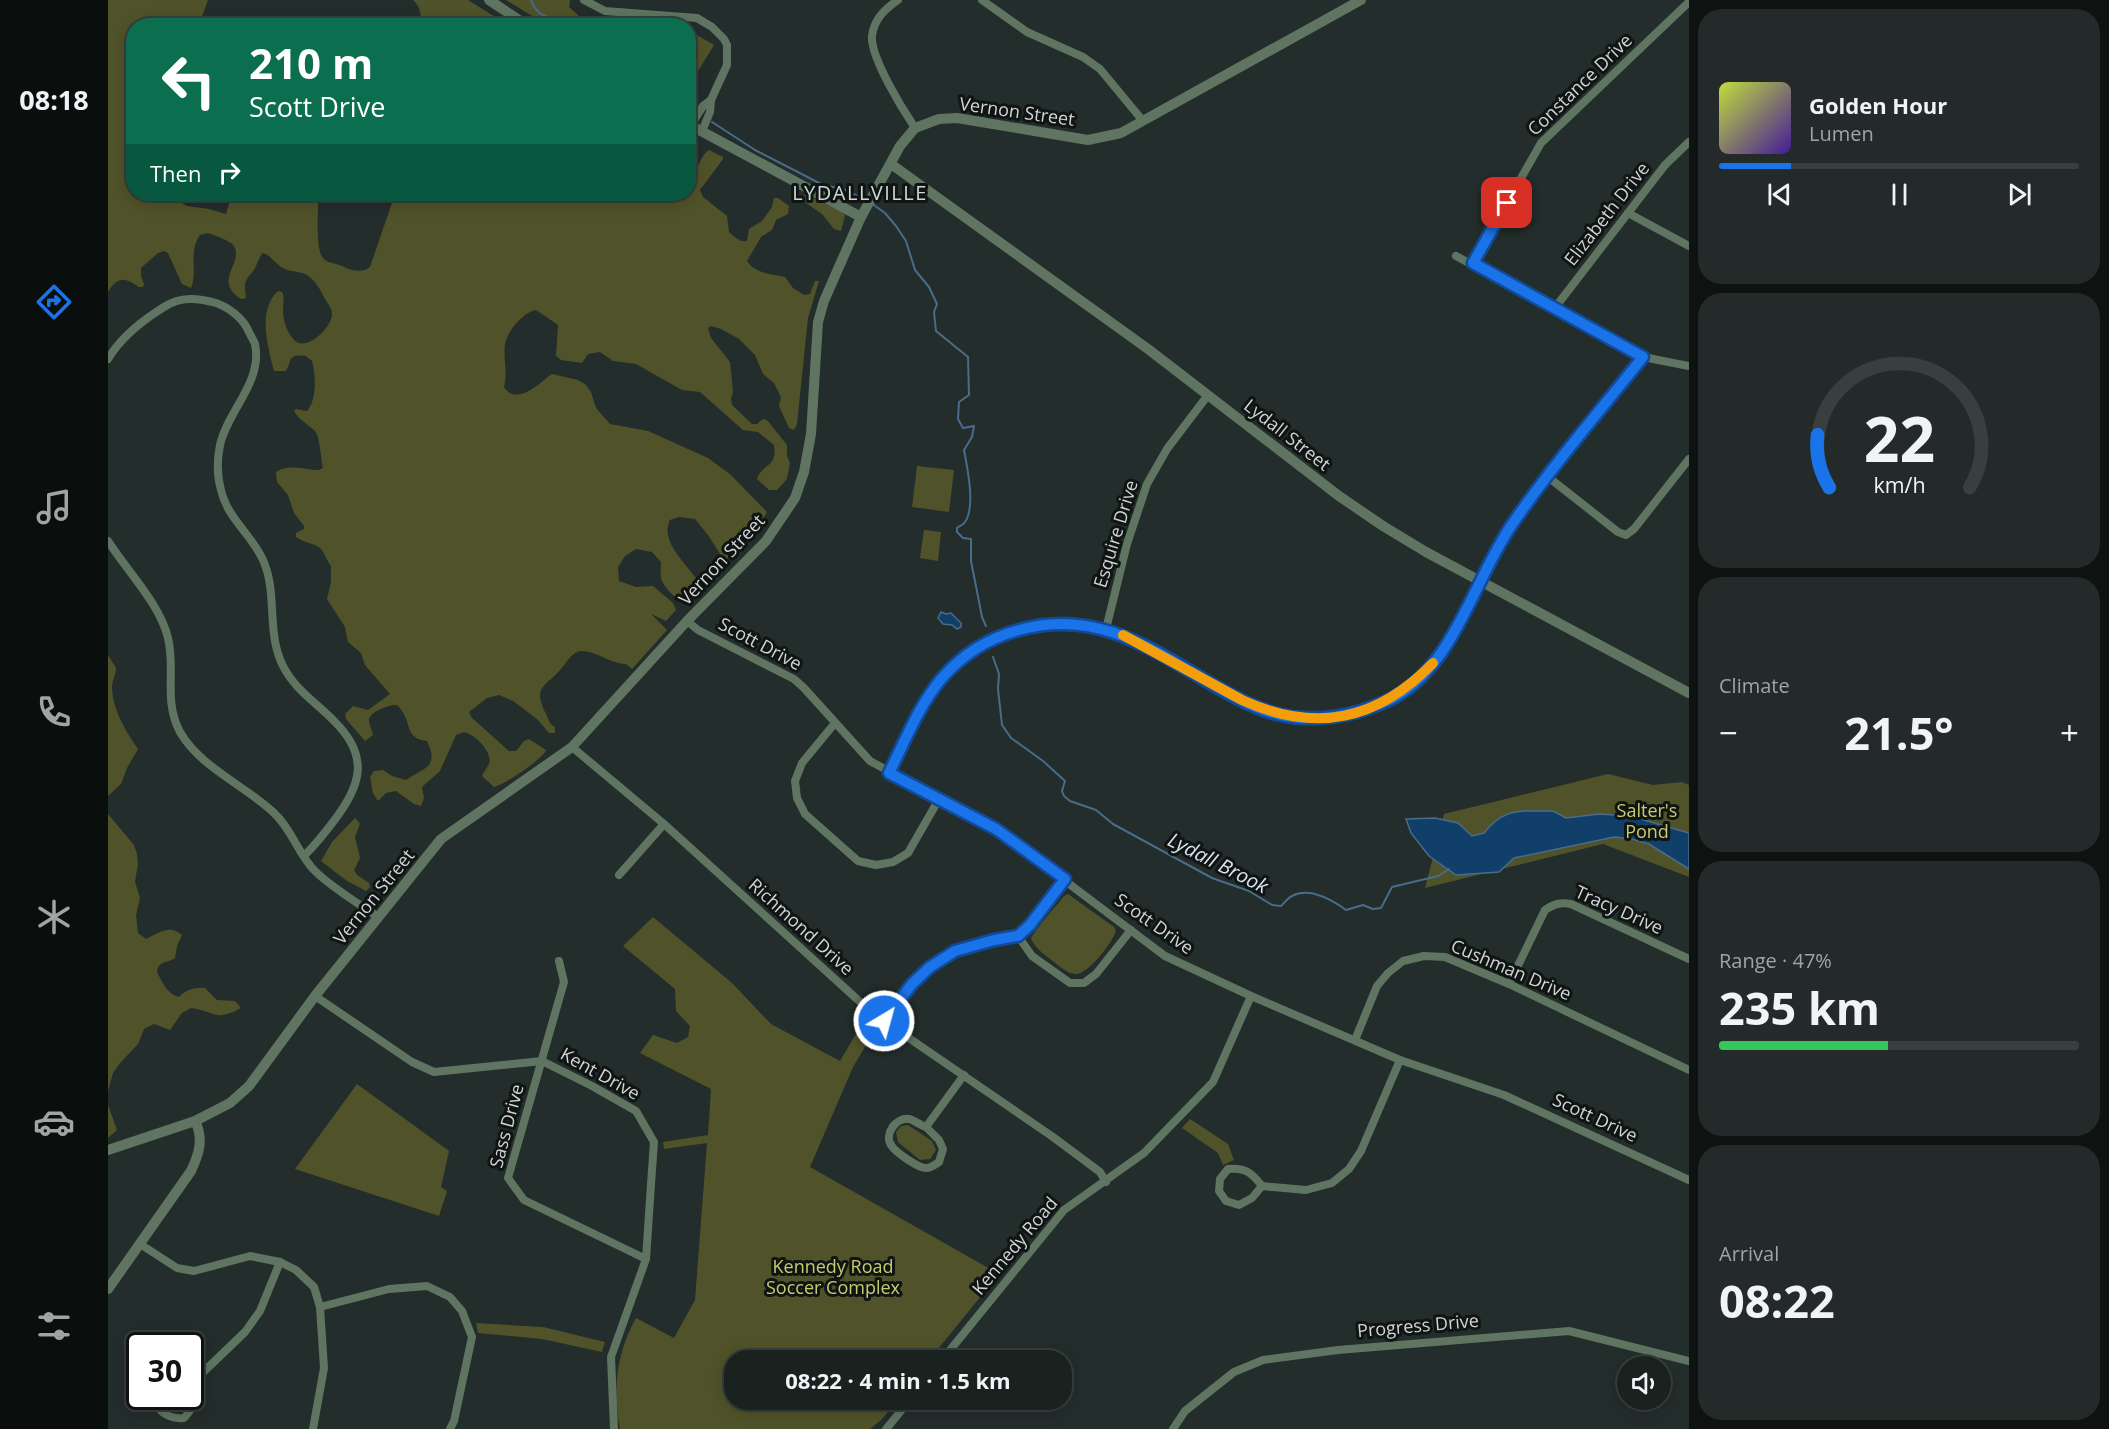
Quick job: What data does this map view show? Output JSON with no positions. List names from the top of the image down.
{
  "streets": {
    "street": [
      "Constance Drive",
      "Vernon Street",
      "Elizabeth Drive",
      "Lydall Street",
      "Esquire Drive",
      "Scott Drive",
      "Tracy Drive",
      "Richmond Drive",
      "Cushman Drive",
      "Kent Drive",
      "Sass Drive",
      "Kennedy Road",
      "Progress Drive"
    ]
  },
  "crossings": [
    ["Vernon Street", "Lydall Street"],
    ["Vernon Street", "Scott Drive"],
    ["Vernon Street", "Richmond Drive"],
    ["Vernon Street", "Kent Drive"],
    ["Lydall Street", "Esquire Drive"],
    ["Scott Drive", "Cushman Drive"],
    ["Scott Drive", "Kennedy Road"],
    ["Tracy Drive", "Cushman Drive"],
    ["Richmond Drive", "Kennedy Road"],
    ["Kent Drive", "Sass Drive"]
  ],
  "districts": ["LYDALLVILLE"],
  "water": ["Lydall Brook"],
  "parks": ["Salter's Pond", "Kennedy Road Soccer Complex"],
  "page": {
    "tabs": "08:18",
    "turn": ["210 m", "Scott Drive"],
    "song": ["Golden Hour", "Lumen"],
    "then": "Then",
    "tile": [
      "Climate",
      ["Range · 47%", "235 km"],
      ["Arrival", "08:22"]
    ],
    "heat": ["−", "21.5°", "+"],
    "limit": "30",
    "trip": "08:22 · 4 min · 1.5 km",
    "gauge": ["22", "km/h"]
  }
}
